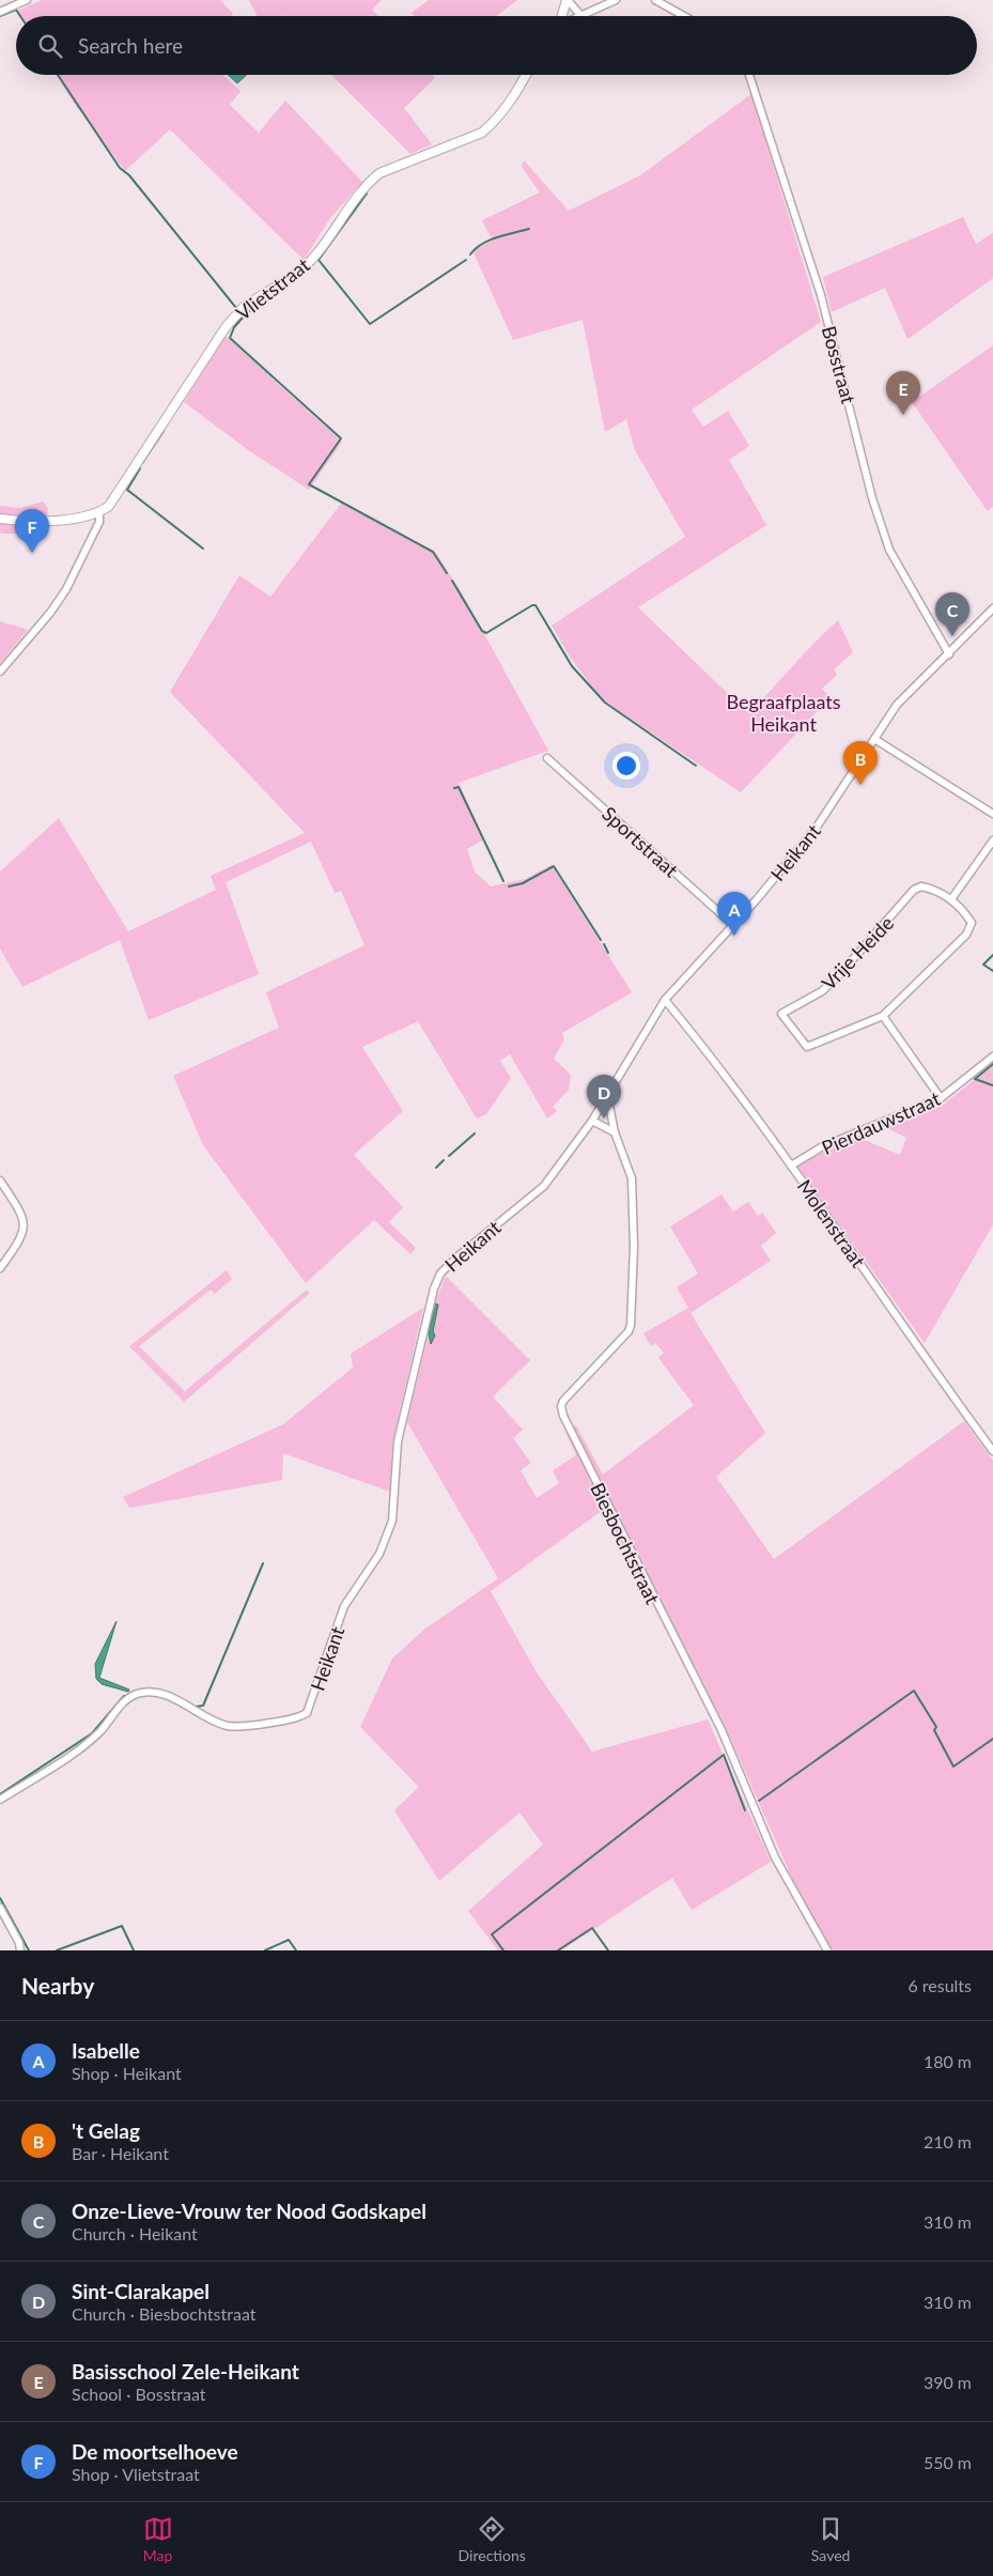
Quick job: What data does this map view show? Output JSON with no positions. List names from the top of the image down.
{
  "streets": {
    "street": [
      "Vlietstraat",
      "Bosstraat",
      "Sportstraat",
      "Heikant",
      "Vrije Heide",
      "Pierdauwstraat",
      "Molenstraat",
      "Biesbochtstraat"
    ]
  },
  "crossings": [
    ["Bosstraat", "Heikant"],
    ["Sportstraat", "Heikant"],
    ["Heikant", "Molenstraat"],
    ["Heikant", "Biesbochtstraat"],
    ["Pierdauwstraat", "Molenstraat"]
  ],
  "parks": ["Begraafplaats Heikant"],
  "page": {
    "search": "Search here",
    "pins": [
      "E",
      "F",
      "C",
      "B",
      "A",
      "D"
    ],
    "heading": ["Nearby", "6 results"],
    "list": [
      {
        "mark": "A",
        "name": "Isabelle",
        "note": "Shop · Heikant",
        "value": "180 m"
      },
      {
        "mark": "B",
        "name": "'t Gelag",
        "note": "Bar · Heikant",
        "value": "210 m"
      },
      {
        "mark": "C",
        "name": "Onze-Lieve-Vrouw ter Nood Godskapel",
        "note": "Church · Heikant",
        "value": "310 m"
      },
      {
        "mark": "D",
        "name": "Sint-Clarakapel",
        "note": "Church · Biesbochtstraat",
        "value": "310 m"
      },
      {
        "mark": "E",
        "name": "Basisschool Zele-Heikant",
        "note": "School · Bosstraat",
        "value": "390 m"
      },
      {
        "mark": "F",
        "name": "De moortselhoeve",
        "note": "Shop · Vlietstraat",
        "value": "550 m"
      }
    ],
    "nav": ["Map", "Directions", "Saved"]
  }
}
